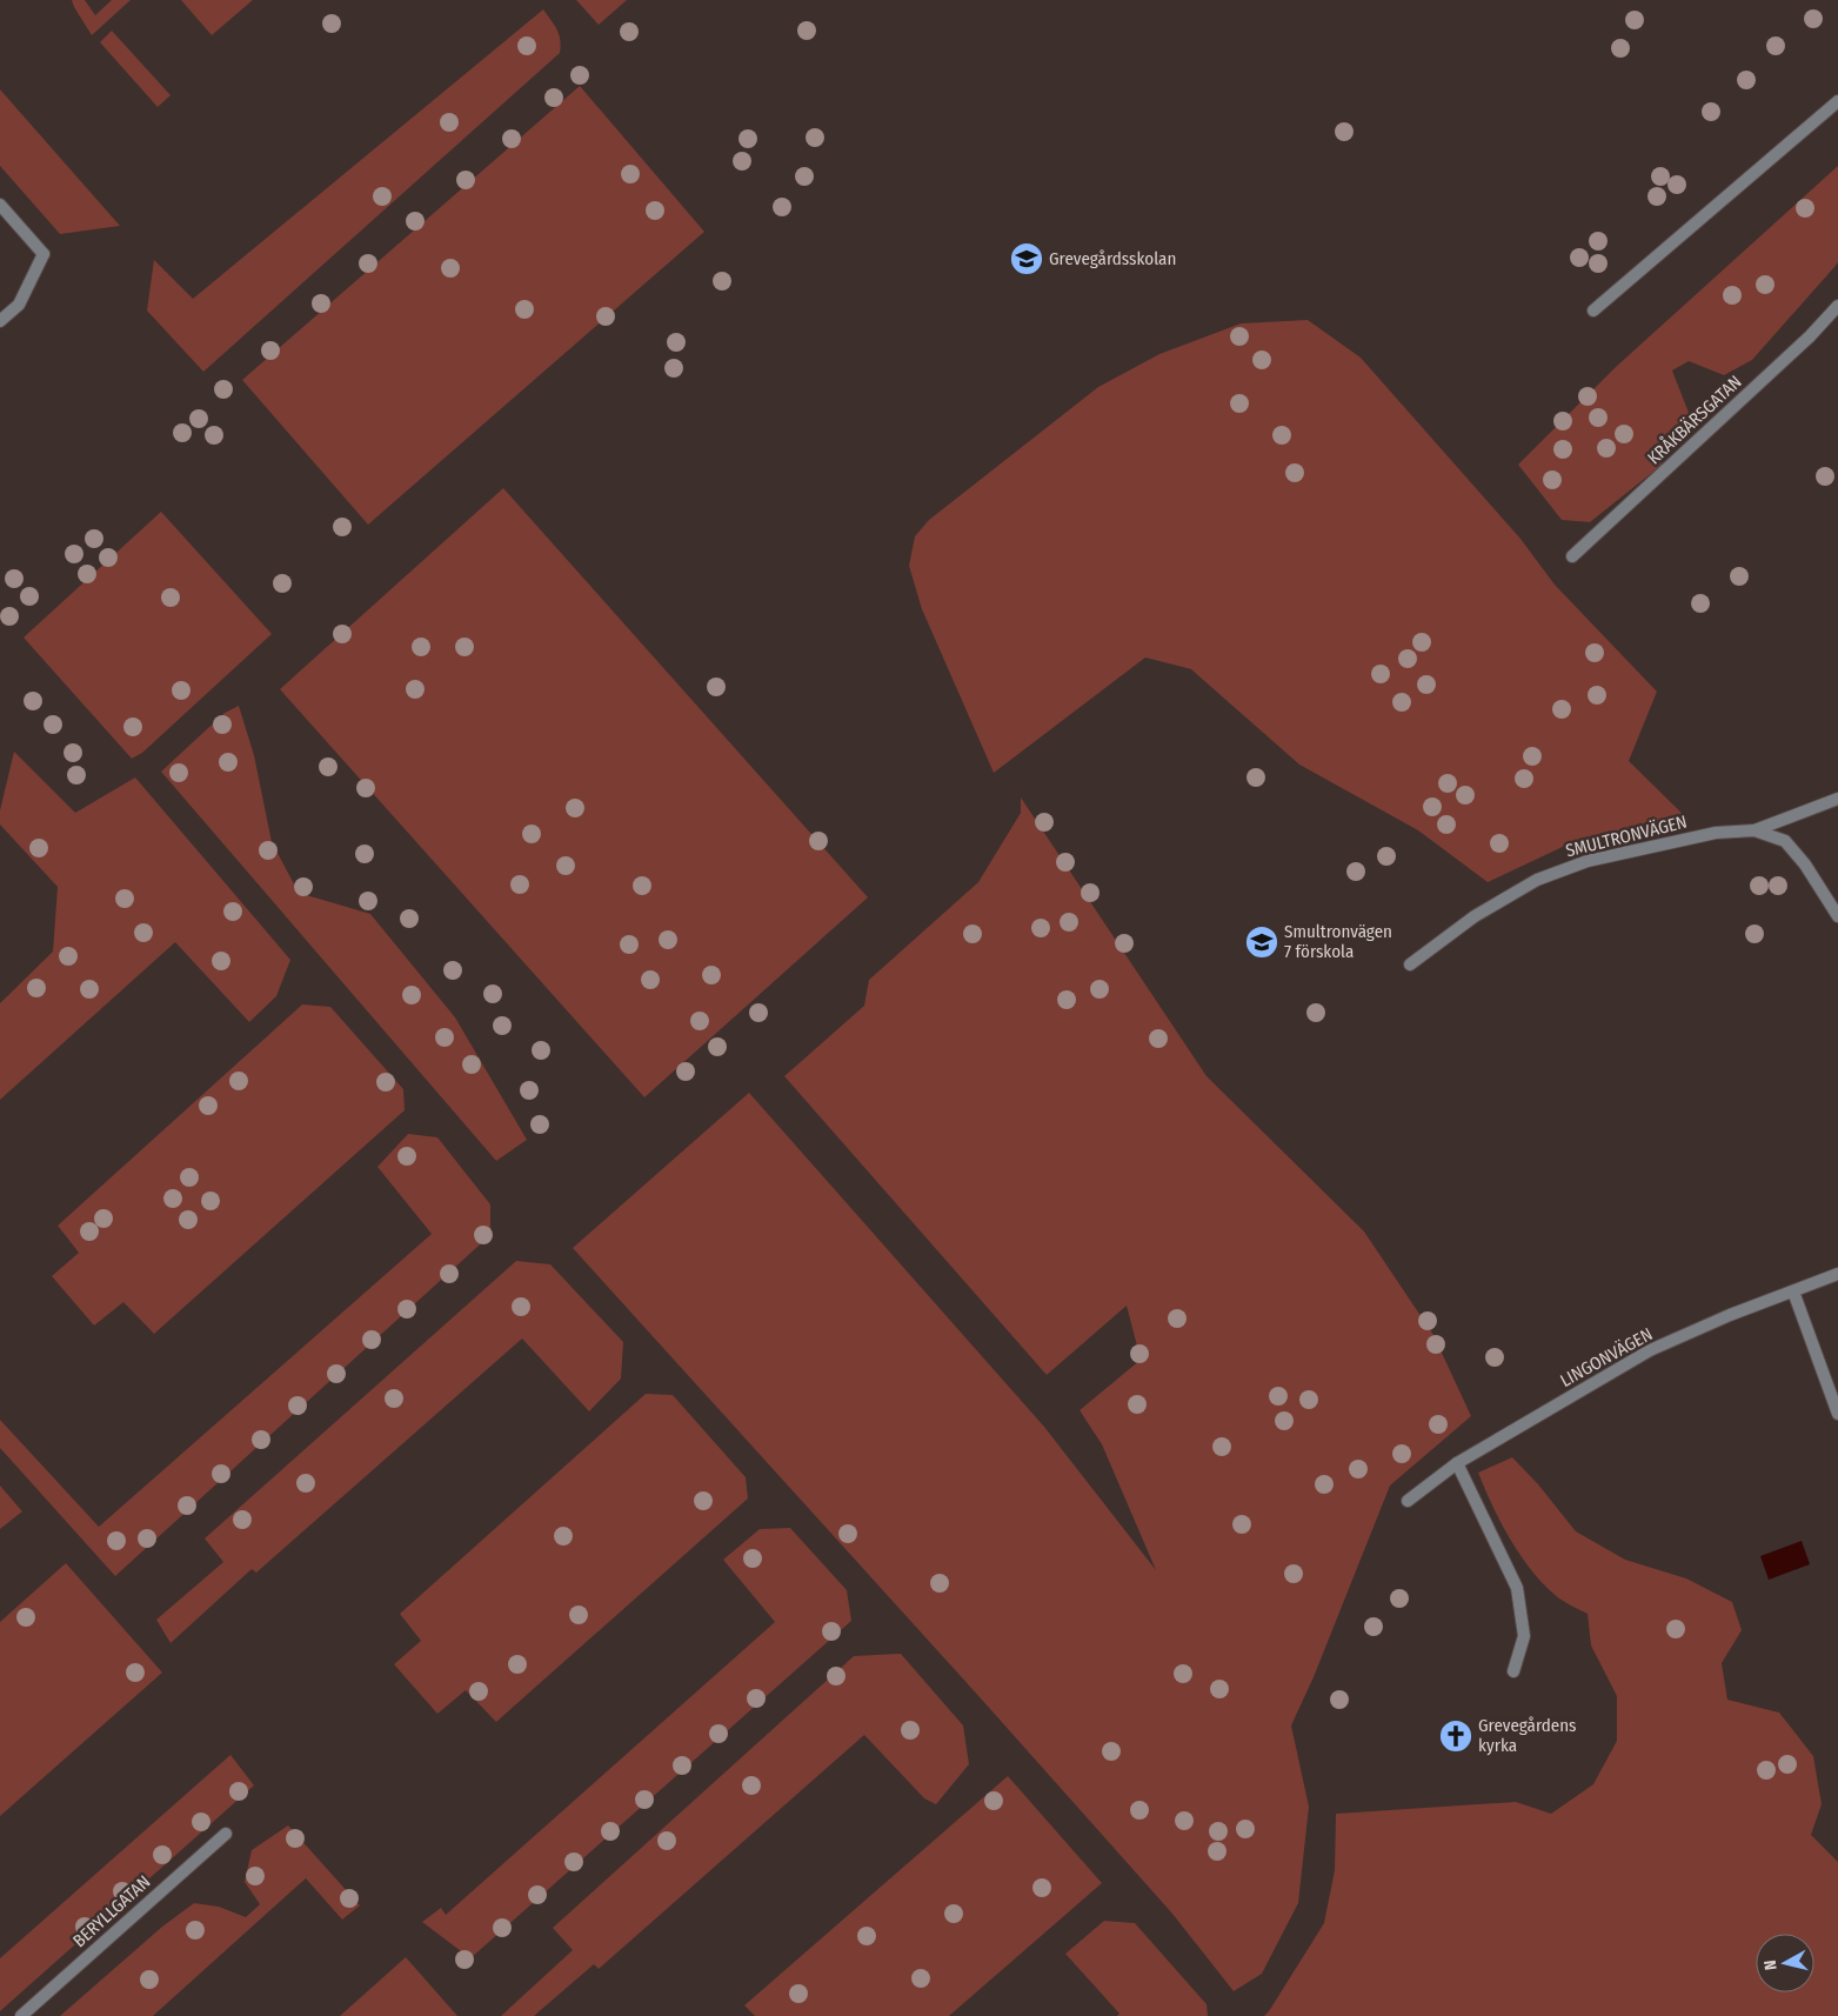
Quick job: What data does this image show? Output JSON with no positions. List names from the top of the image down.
{
  "streets": {
    "street": [
      "KRÅKBÄRSGATAN",
      "SMULTRONVÄGEN",
      "LINGONVÄGEN",
      "BERYLLGATAN"
    ]
  },
  "places": {
    "school or university": ["Grevegårdsskolan", "Smultronvägen 7 förskola"],
    "church": ["Grevegårdens kyrka"]
  },
  "north": "left"
}
